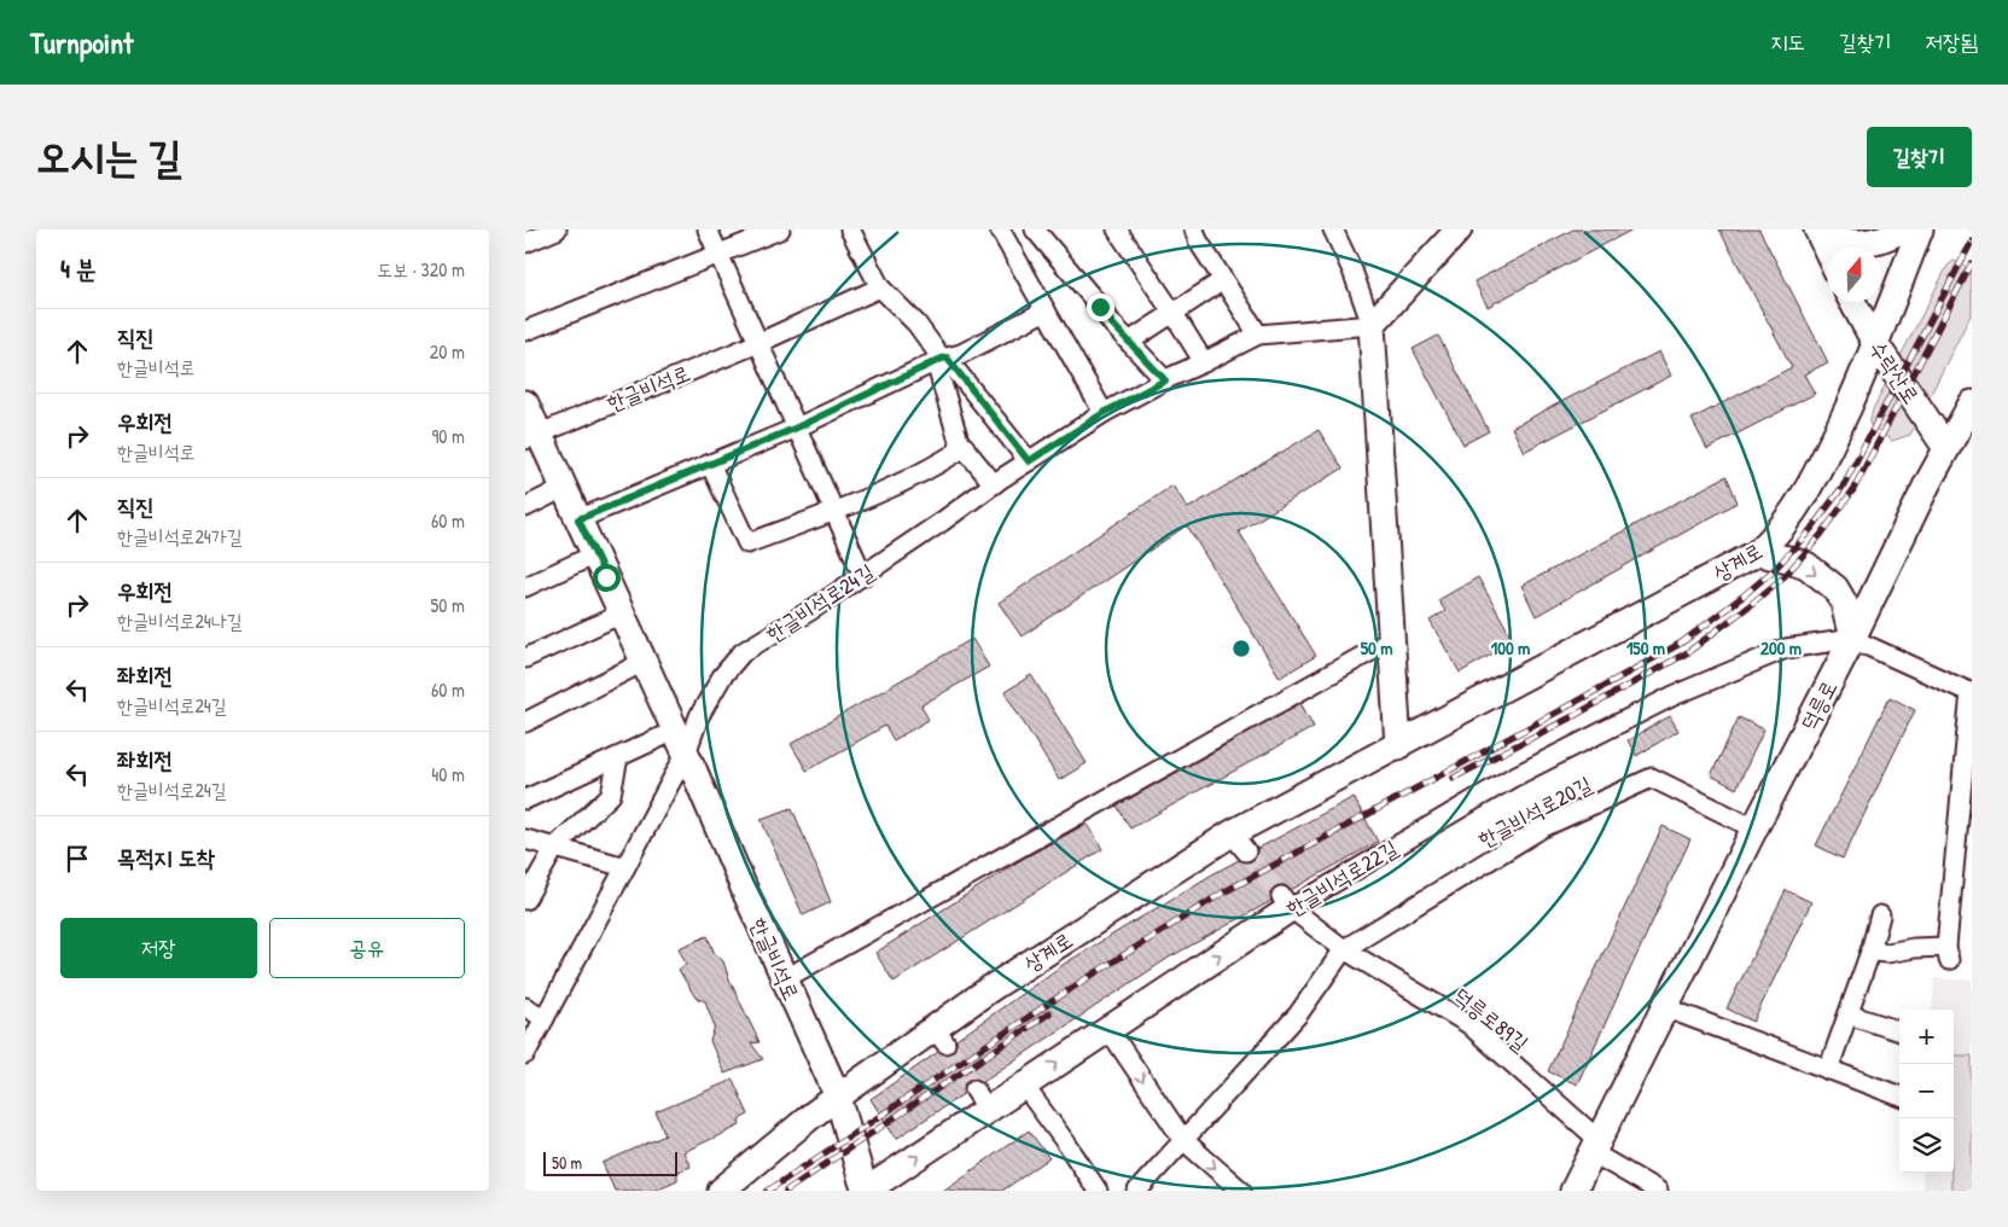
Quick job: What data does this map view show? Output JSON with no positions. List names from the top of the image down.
{
  "streets": {
    "main road": [
      "수락산로",
      "한글비석로",
      "상계로",
      "덕릉로",
      "한글비석로22길"
    ],
    "street": ["한글비석로24길", "한글비석로20길", "덕릉로89길"]
  },
  "crossings": [
    ["수락산로", "상계로"],
    ["수락산로", "덕릉로"],
    ["한글비석로", "상계로"],
    ["한글비석로", "한글비석로24길"],
    ["한글비석로", "한글비석로22길"],
    ["덕릉로", "한글비석로20길"],
    ["덕릉로", "한글비석로22길"],
    ["덕릉로", "덕릉로89길"],
    ["한글비석로20길", "덕릉로89길"]
  ],
  "scale_bar": "50 m",
  "north": "top",
  "page": {
    "header": "Turnpoint",
    "nav": ["지도", "길찾기", "저장됨"],
    "buttons": [
      "길찾기",
      ["저장", "공유"]
    ],
    "title": "오시는 길",
    "heading": ["4 분", "도보 · 320 m"],
    "list": [
      ["직진", "한글비석로", "20 m"],
      ["우회전", "한글비석로", "90 m"],
      ["직진", "한글비석로24가길", "60 m"],
      ["우회전", "한글비석로24나길", "50 m"],
      ["좌회전", "한글비석로24길", "60 m"],
      ["좌회전", "한글비석로24길", "40 m"],
      "목적지 도착"
    ],
    "map_buttons": ["+", "−"],
    "scale": "50 m"
  },
  "rings": [
    "50 m",
    "100 m",
    "150 m",
    "200 m"
  ]
}
